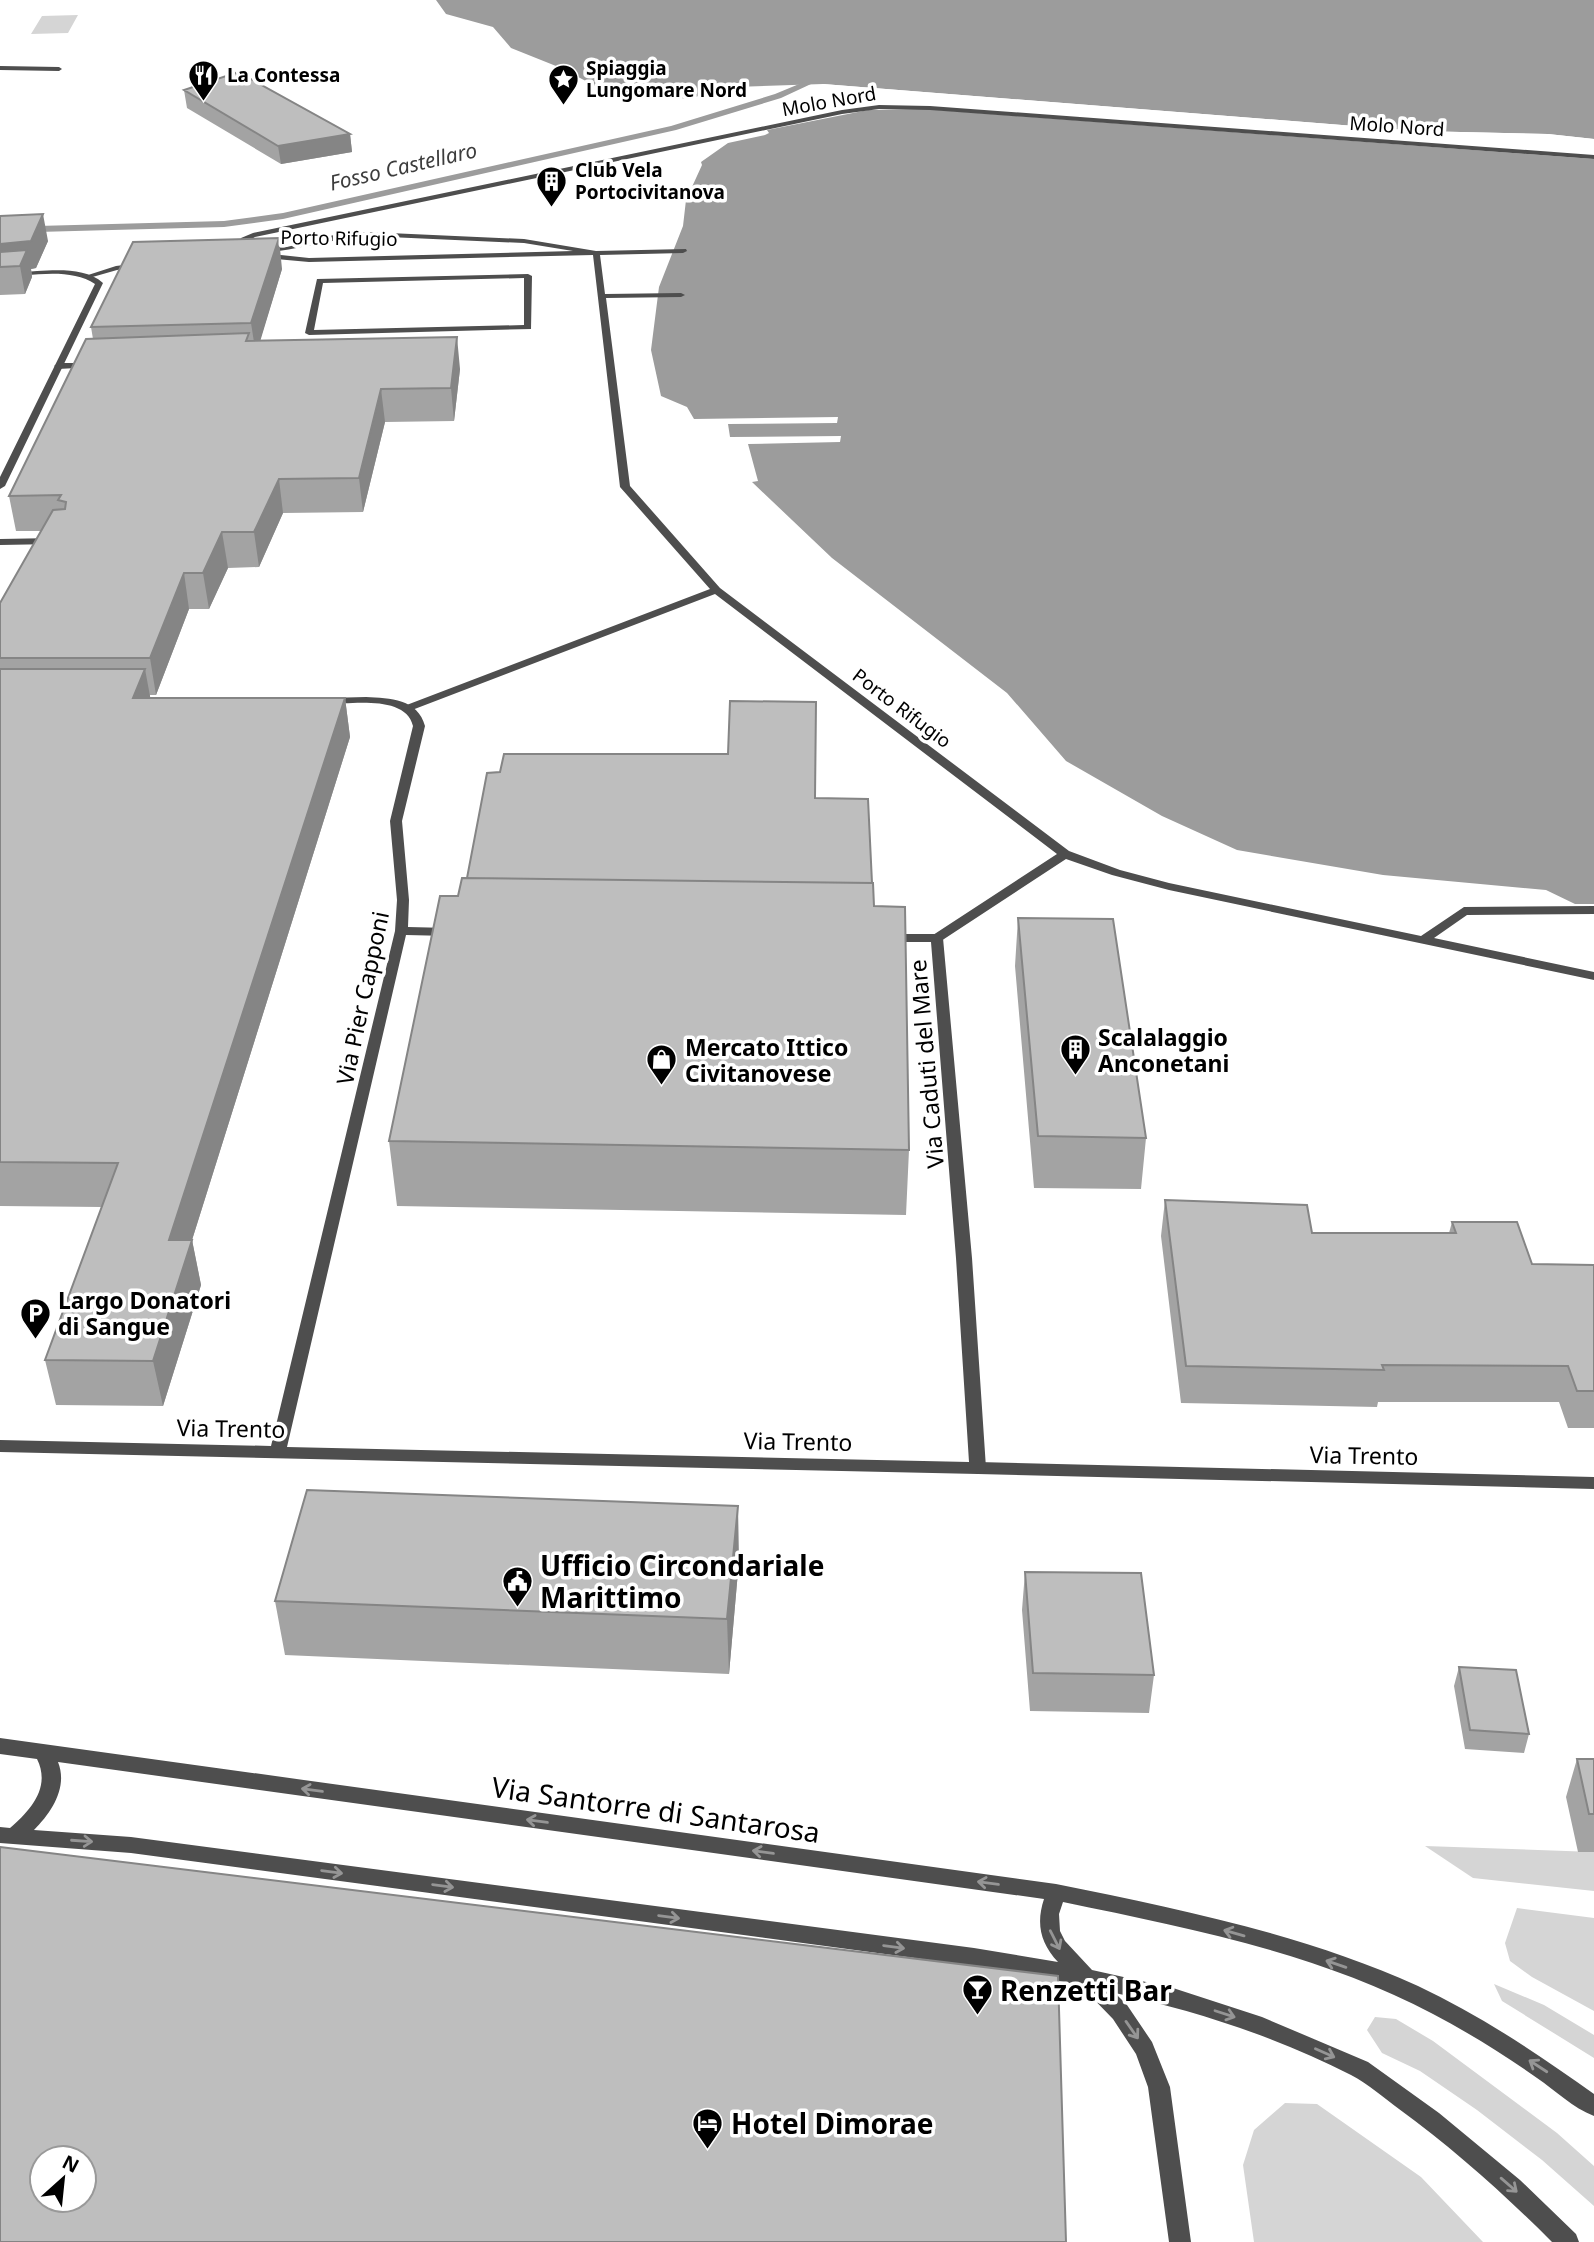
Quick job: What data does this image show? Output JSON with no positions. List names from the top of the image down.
{
  "streets": {
    "street": [
      "Molo Nord",
      "Porto Rifugio",
      "Via Pier Capponi",
      "Via Caduti del Mare",
      "Via Trento",
      "Via Santorre di Santarosa"
    ]
  },
  "crossings": [
    ["Molo Nord", "Porto Rifugio"],
    ["Via Pier Capponi", "Via Trento"],
    ["Via Caduti del Mare", "Via Trento"]
  ],
  "water": ["Fosso Castellaro"],
  "places": {
    "restaurant": ["La Contessa"],
    "place": ["Spiaggia Lungomare Nord"],
    "building": ["Club Vela Portocivitanova", "Scalalaggio Anconetani"],
    "shop": ["Mercato Ittico Civitanovese"],
    "parking": ["Largo Donatori di Sangue"],
    "public building": ["Ufficio Circondariale Marittimo"],
    "bar": ["Renzetti Bar"],
    "hotel": ["Hotel Dimorae"]
  },
  "north": "top right"
}
